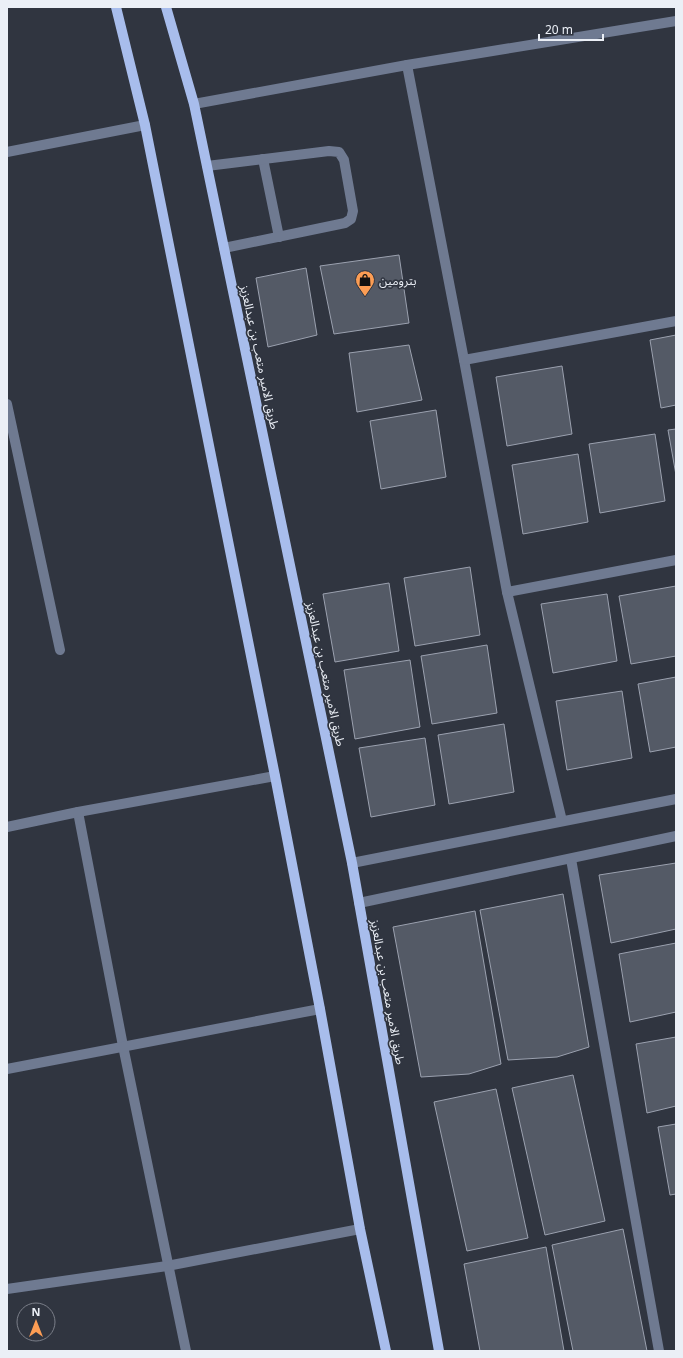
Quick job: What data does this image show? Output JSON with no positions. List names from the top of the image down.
{
  "streets": {
    "main road": ["طريق الامير متعب بن عبدالعزيز"]
  },
  "places": {
    "shop": ["بترومين"]
  },
  "scale_bar": "20 m",
  "north": "top"
}
